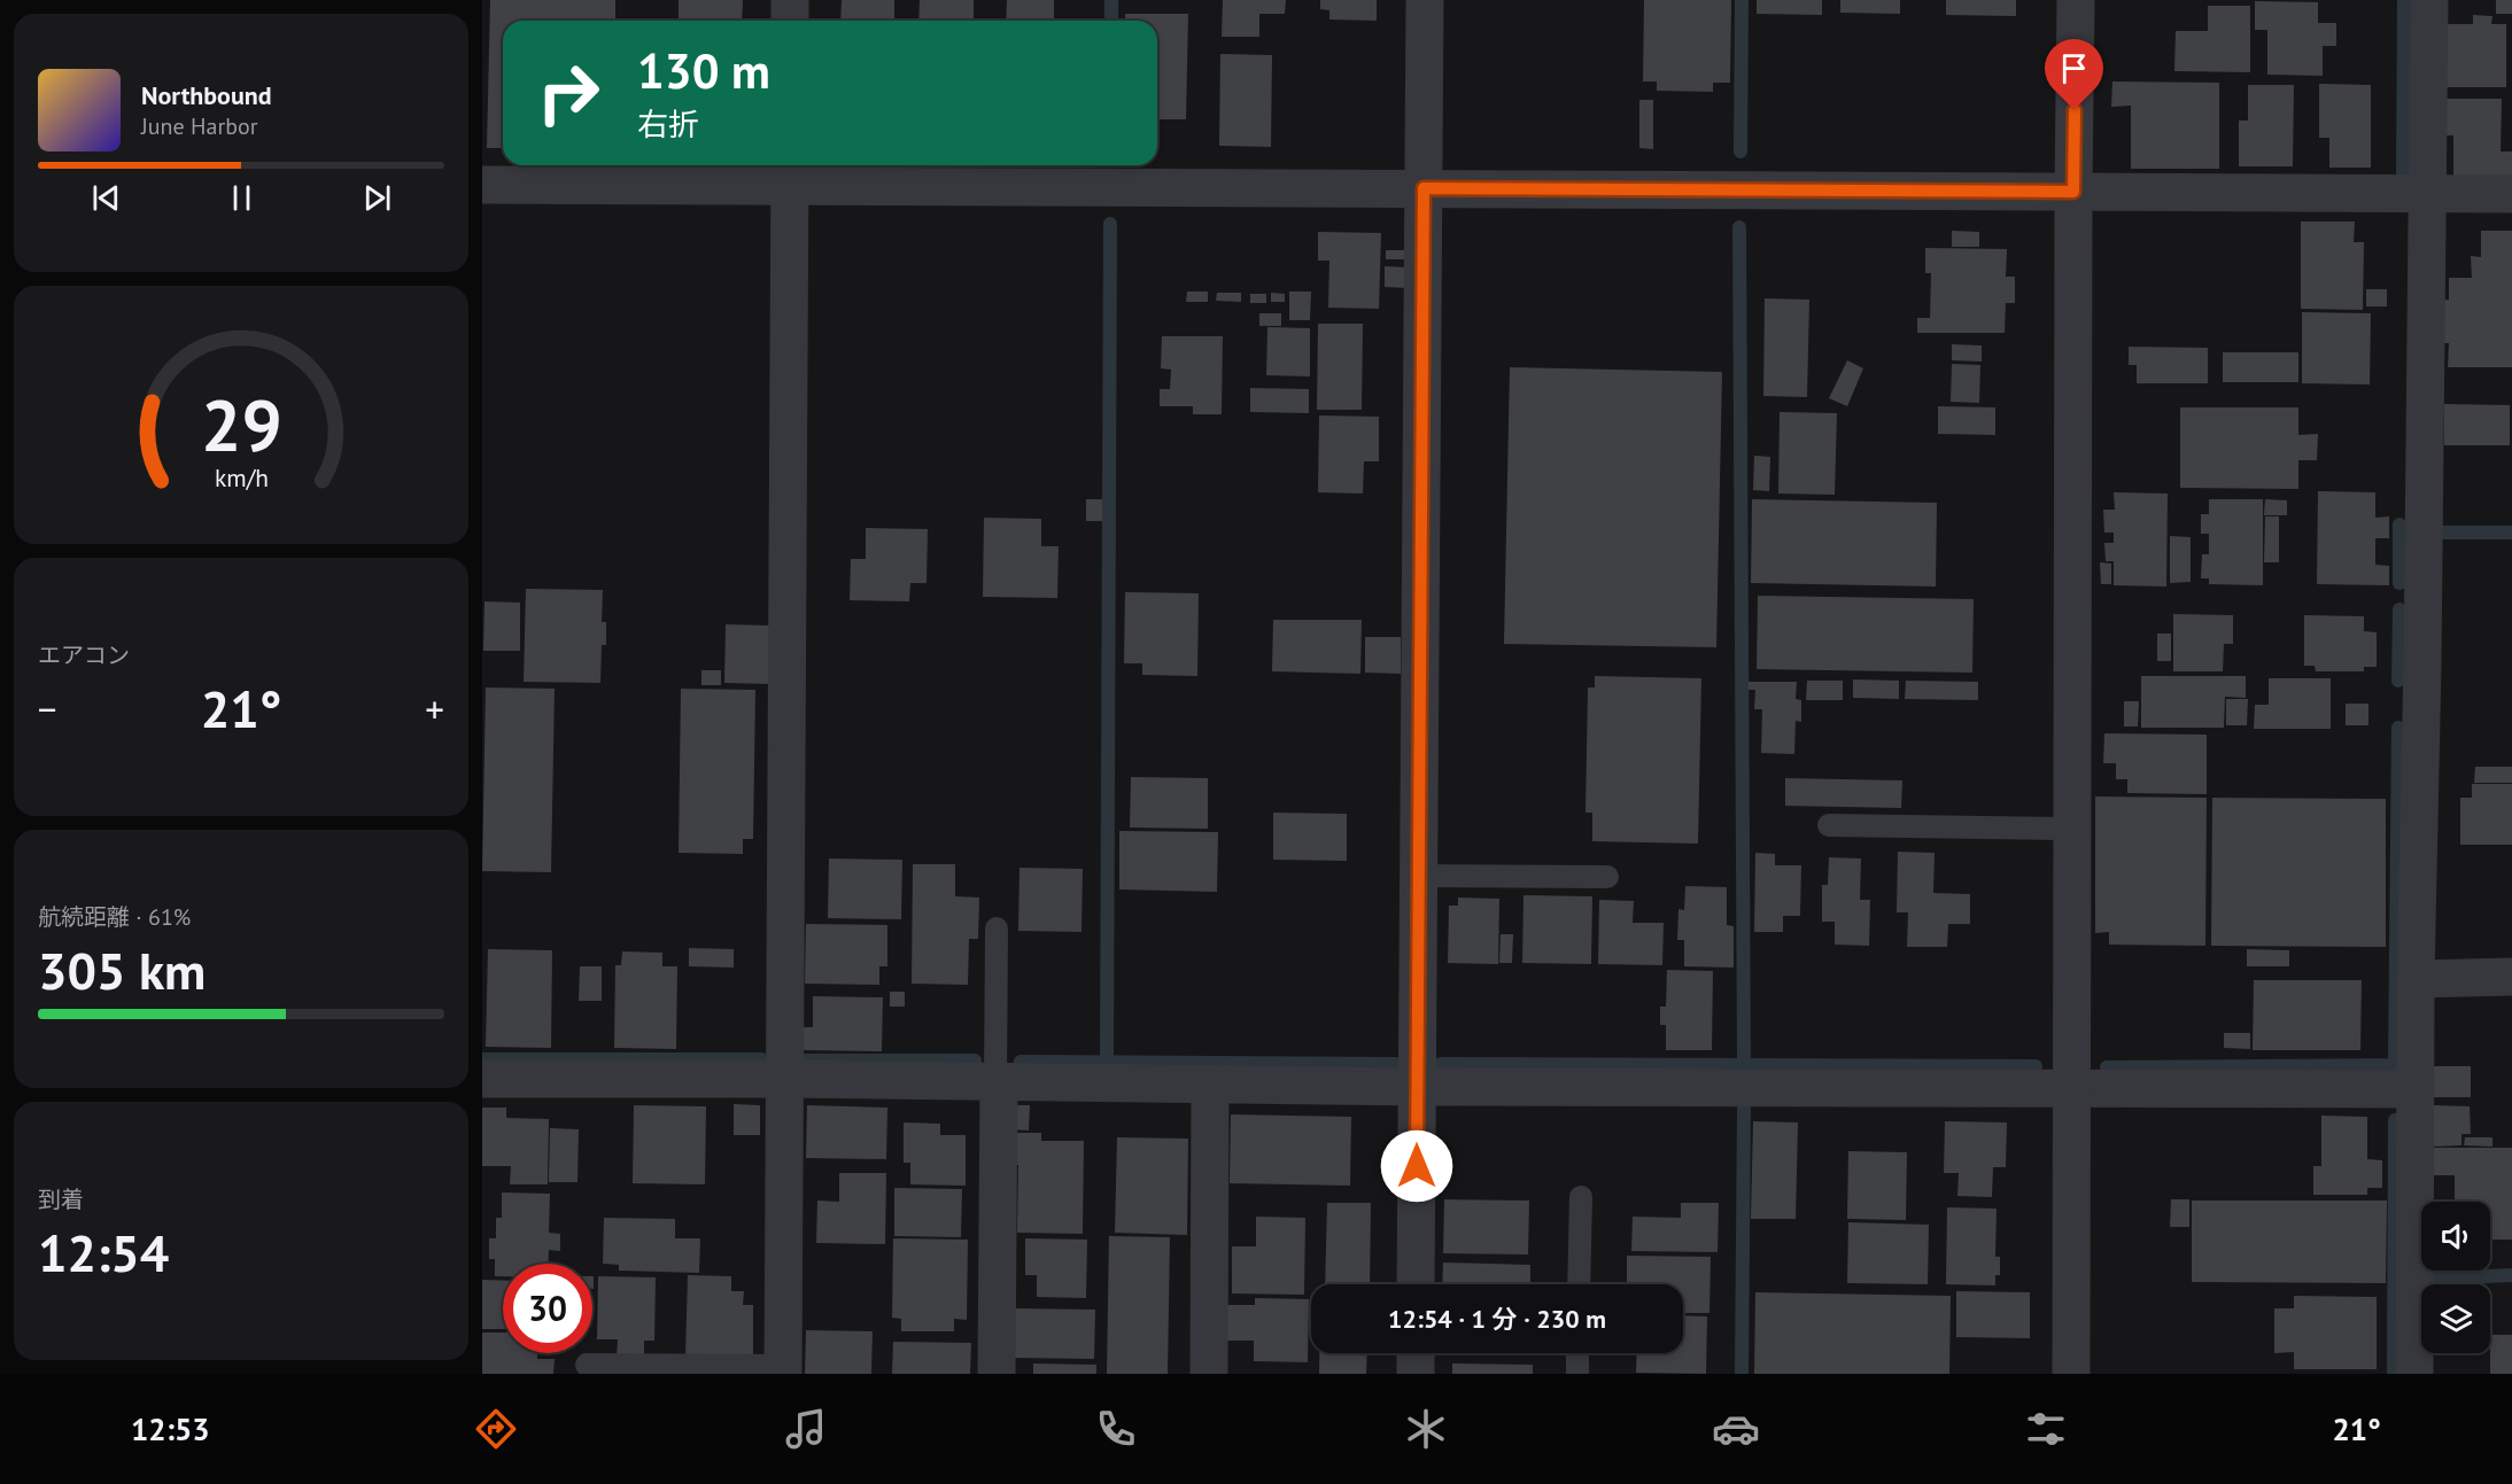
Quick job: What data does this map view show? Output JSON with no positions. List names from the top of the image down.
{
  "page": {
    "turn": ["130 m", "右折"],
    "song": ["Northbound", "June Harbor"],
    "tile": [
      "エアコン",
      ["航続距離 · 61%", "305 km"],
      ["到着", "12:54"]
    ],
    "heat": ["−", "21°", "+"],
    "limit": "30",
    "trip": "12:54 · 1 分 · 230 m",
    "tabs": ["12:53", "21°"],
    "gauge": ["29", "km/h"]
  }
}
